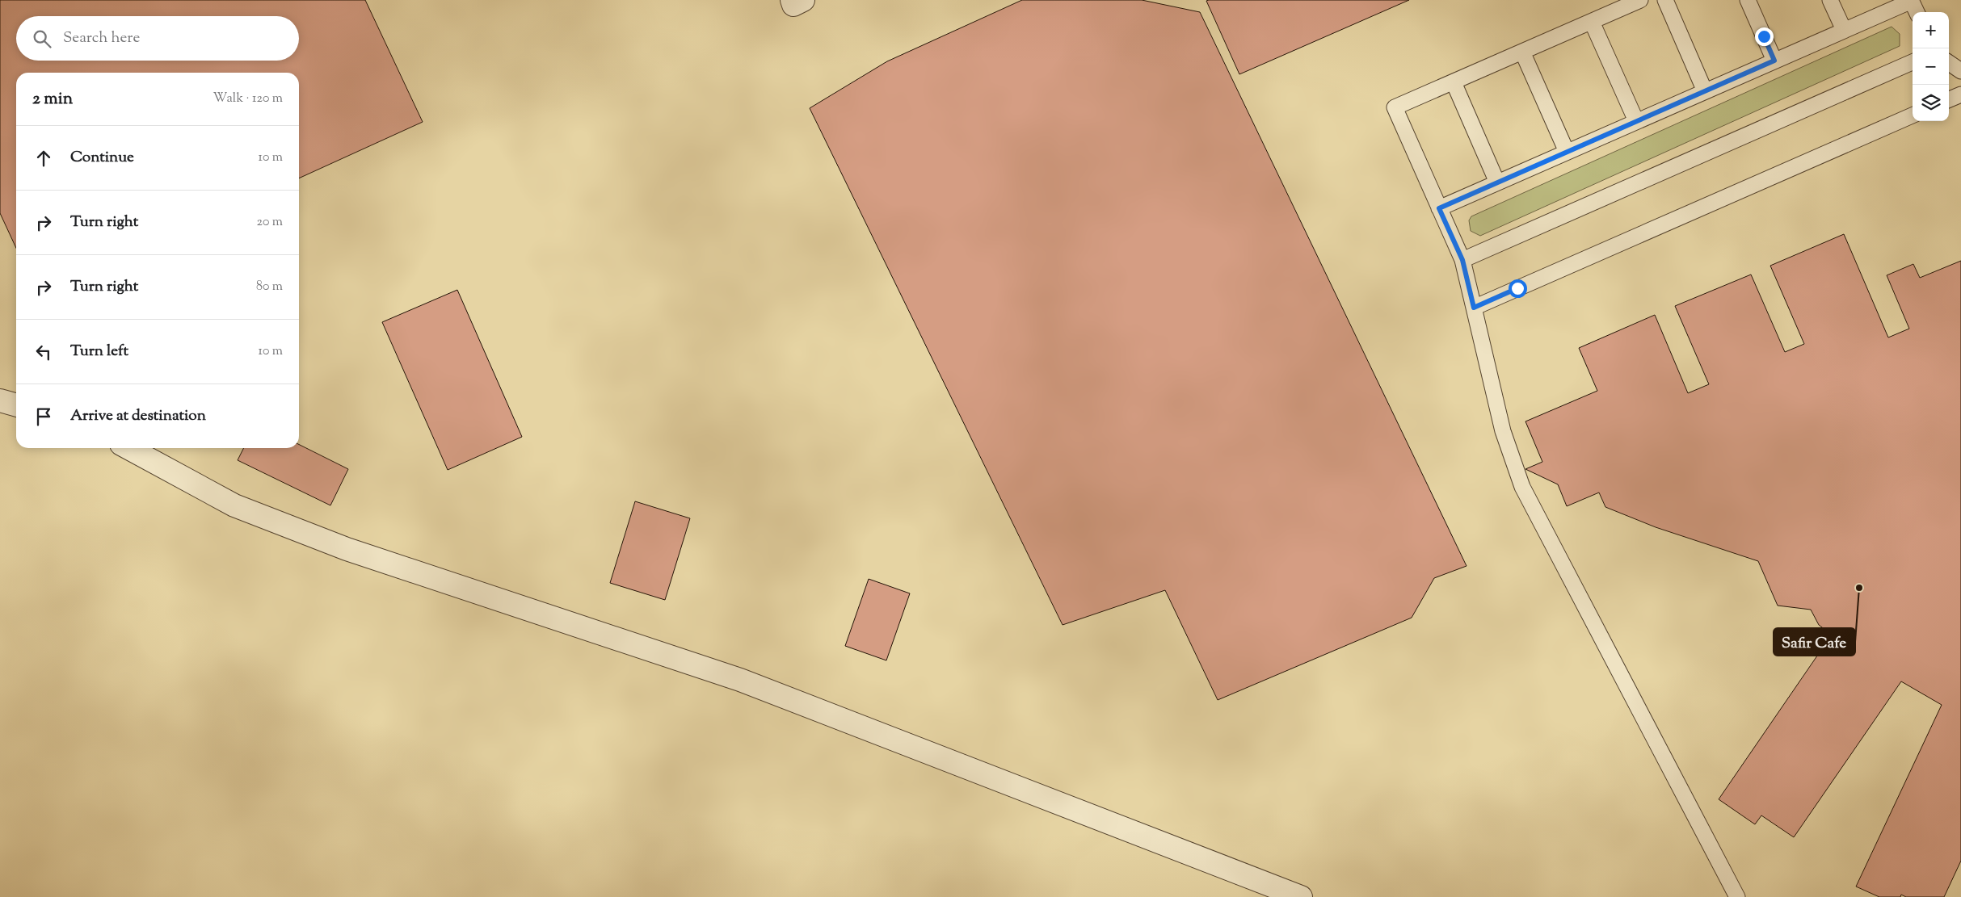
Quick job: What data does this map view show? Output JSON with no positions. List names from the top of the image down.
{
  "places": ["Safir Cafe"],
  "page": {
    "map_buttons": ["+", "−"],
    "search": "Search here",
    "heading": ["2 min", "Walk · 120 m"],
    "list": [
      ["Continue", "10 m"],
      ["Turn right", "20 m"],
      ["Turn right", "80 m"],
      ["Turn left", "10 m"],
      "Arrive at destination"
    ]
  }
}
